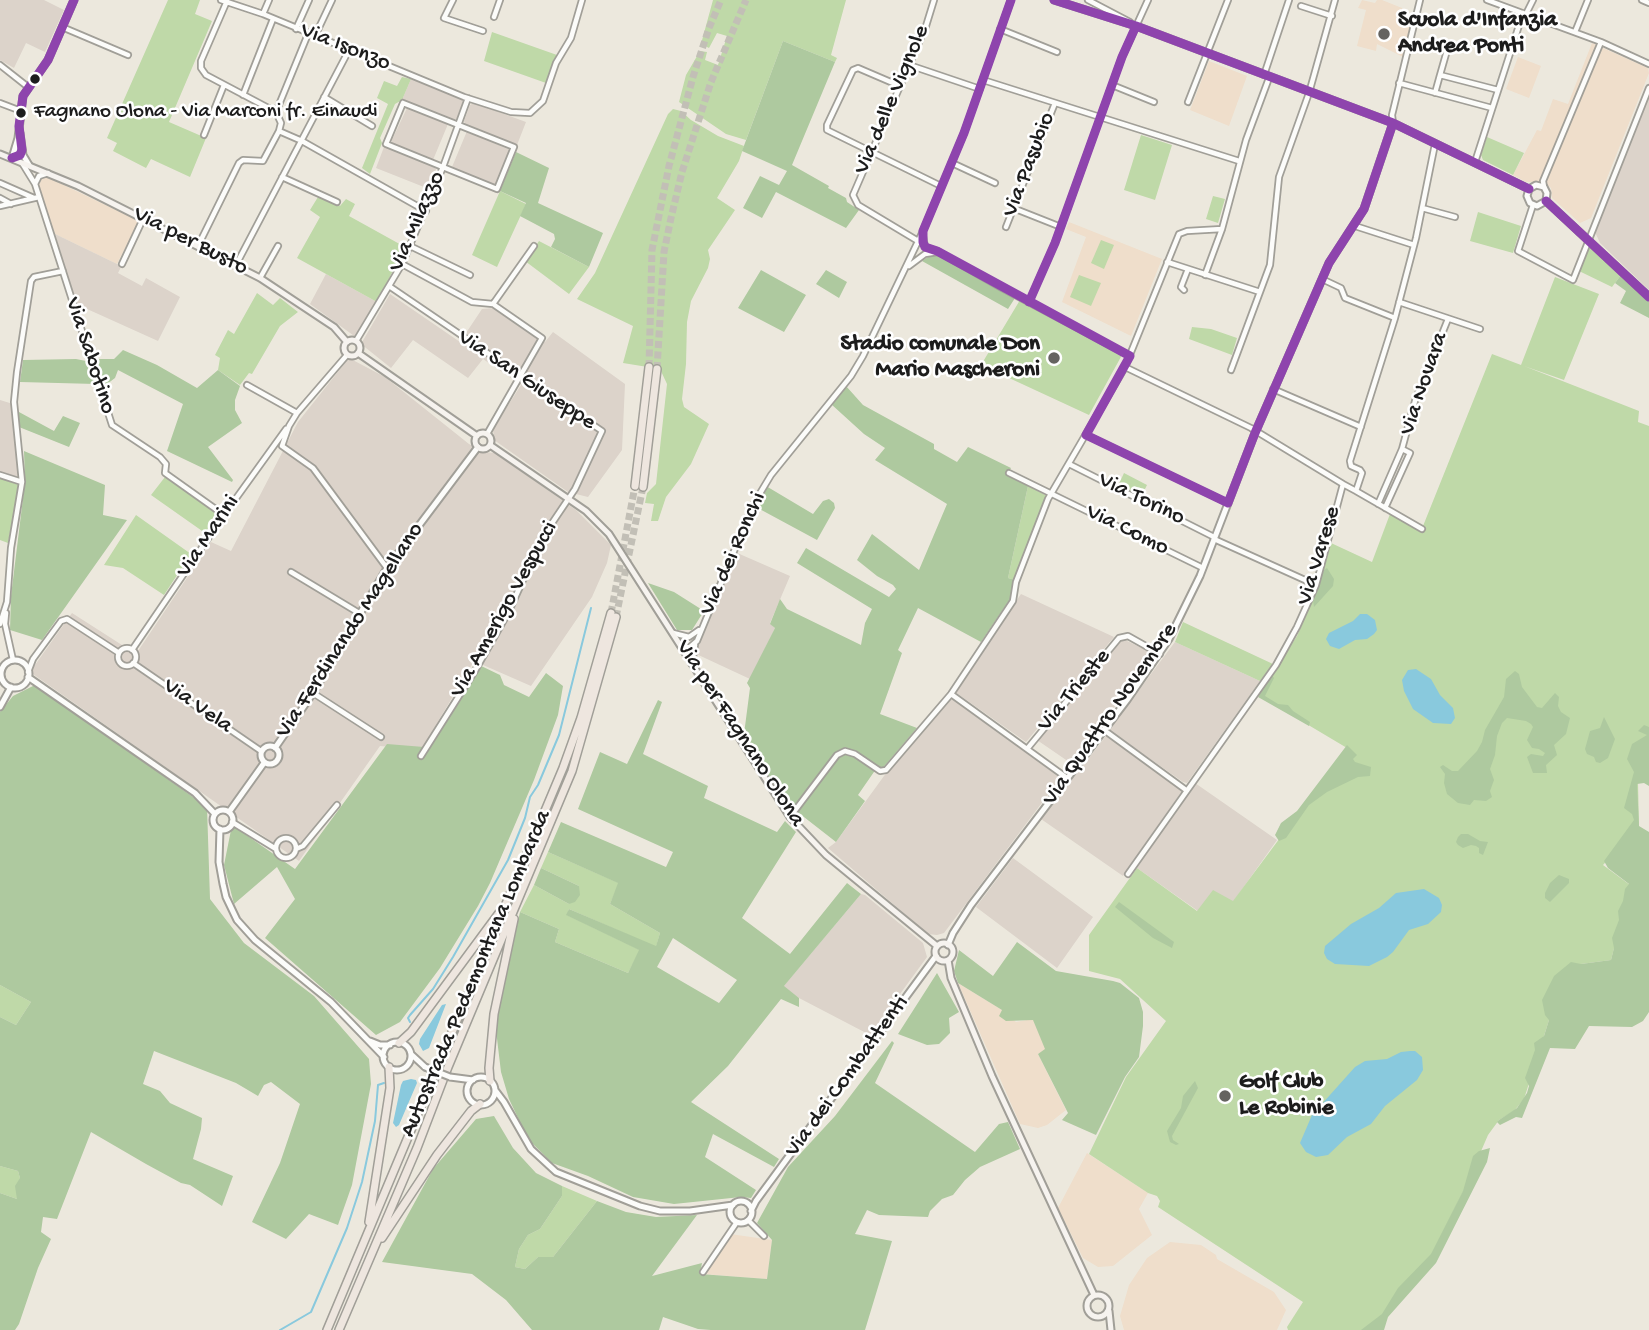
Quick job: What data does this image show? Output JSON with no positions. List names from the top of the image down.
{
  "streets": {
    "highway": ["Autostrada Pedemontana Lombarda"],
    "main road": ["Via per Busto", "Via per Fagnano Olona"],
    "street": [
      "Via Isonzo",
      "Via delle Vignole",
      "Via Pasubio",
      "Via Milazzo",
      "Via Sabotino",
      "Via San Giuseppe",
      "Via Novara",
      "Via Torino",
      "Via Como",
      "Via Marini",
      "Via dei Ronchi",
      "Via Varese",
      "Via Amerigo Vespucci",
      "Via Ferdinando Magellano",
      "Via Trieste",
      "Via Vela",
      "Via Quattro Novembre",
      "Via dei Combattenti"
    ]
  },
  "crossings": [
    ["Via Isonzo", "Via Milazzo"],
    ["Via delle Vignole", "Via dei Ronchi"],
    ["Via Milazzo", "Via per Busto"],
    ["Via Milazzo", "Via San Giuseppe"],
    ["Via Milazzo", "Via Marini"],
    ["Via per Busto", "Via Sabotino"],
    ["Via per Busto", "Via Marini"],
    ["Via Sabotino", "Via Marini"],
    ["Via San Giuseppe", "Via Amerigo Vespucci"],
    ["Via San Giuseppe", "Via per Fagnano Olona"],
    ["Via Torino", "Via Varese"],
    ["Via Torino", "Via Quattro Novembre"],
    ["Via Como", "Via Quattro Novembre"],
    ["Via Marini", "Via Vela"],
    ["Via dei Ronchi", "Via per Fagnano Olona"],
    ["Via Amerigo Vespucci", "Via per Fagnano Olona"],
    ["Via Ferdinando Magellano", "Via Vela"],
    ["Via Trieste", "Via Quattro Novembre"],
    ["Via Quattro Novembre", "Via per Fagnano Olona"],
    ["Via Quattro Novembre", "Via dei Combattenti"],
    ["Via per Fagnano Olona", "Via dei Combattenti"]
  ],
  "places": [
    "Scuola d'Infanzia Andrea Ponti",
    "Fagnano Olona - Via Marconi fr. Einaudi",
    "Stadio comunale Don Mario Mascheroni",
    "Golf Club Le Robinie"
  ]
}
